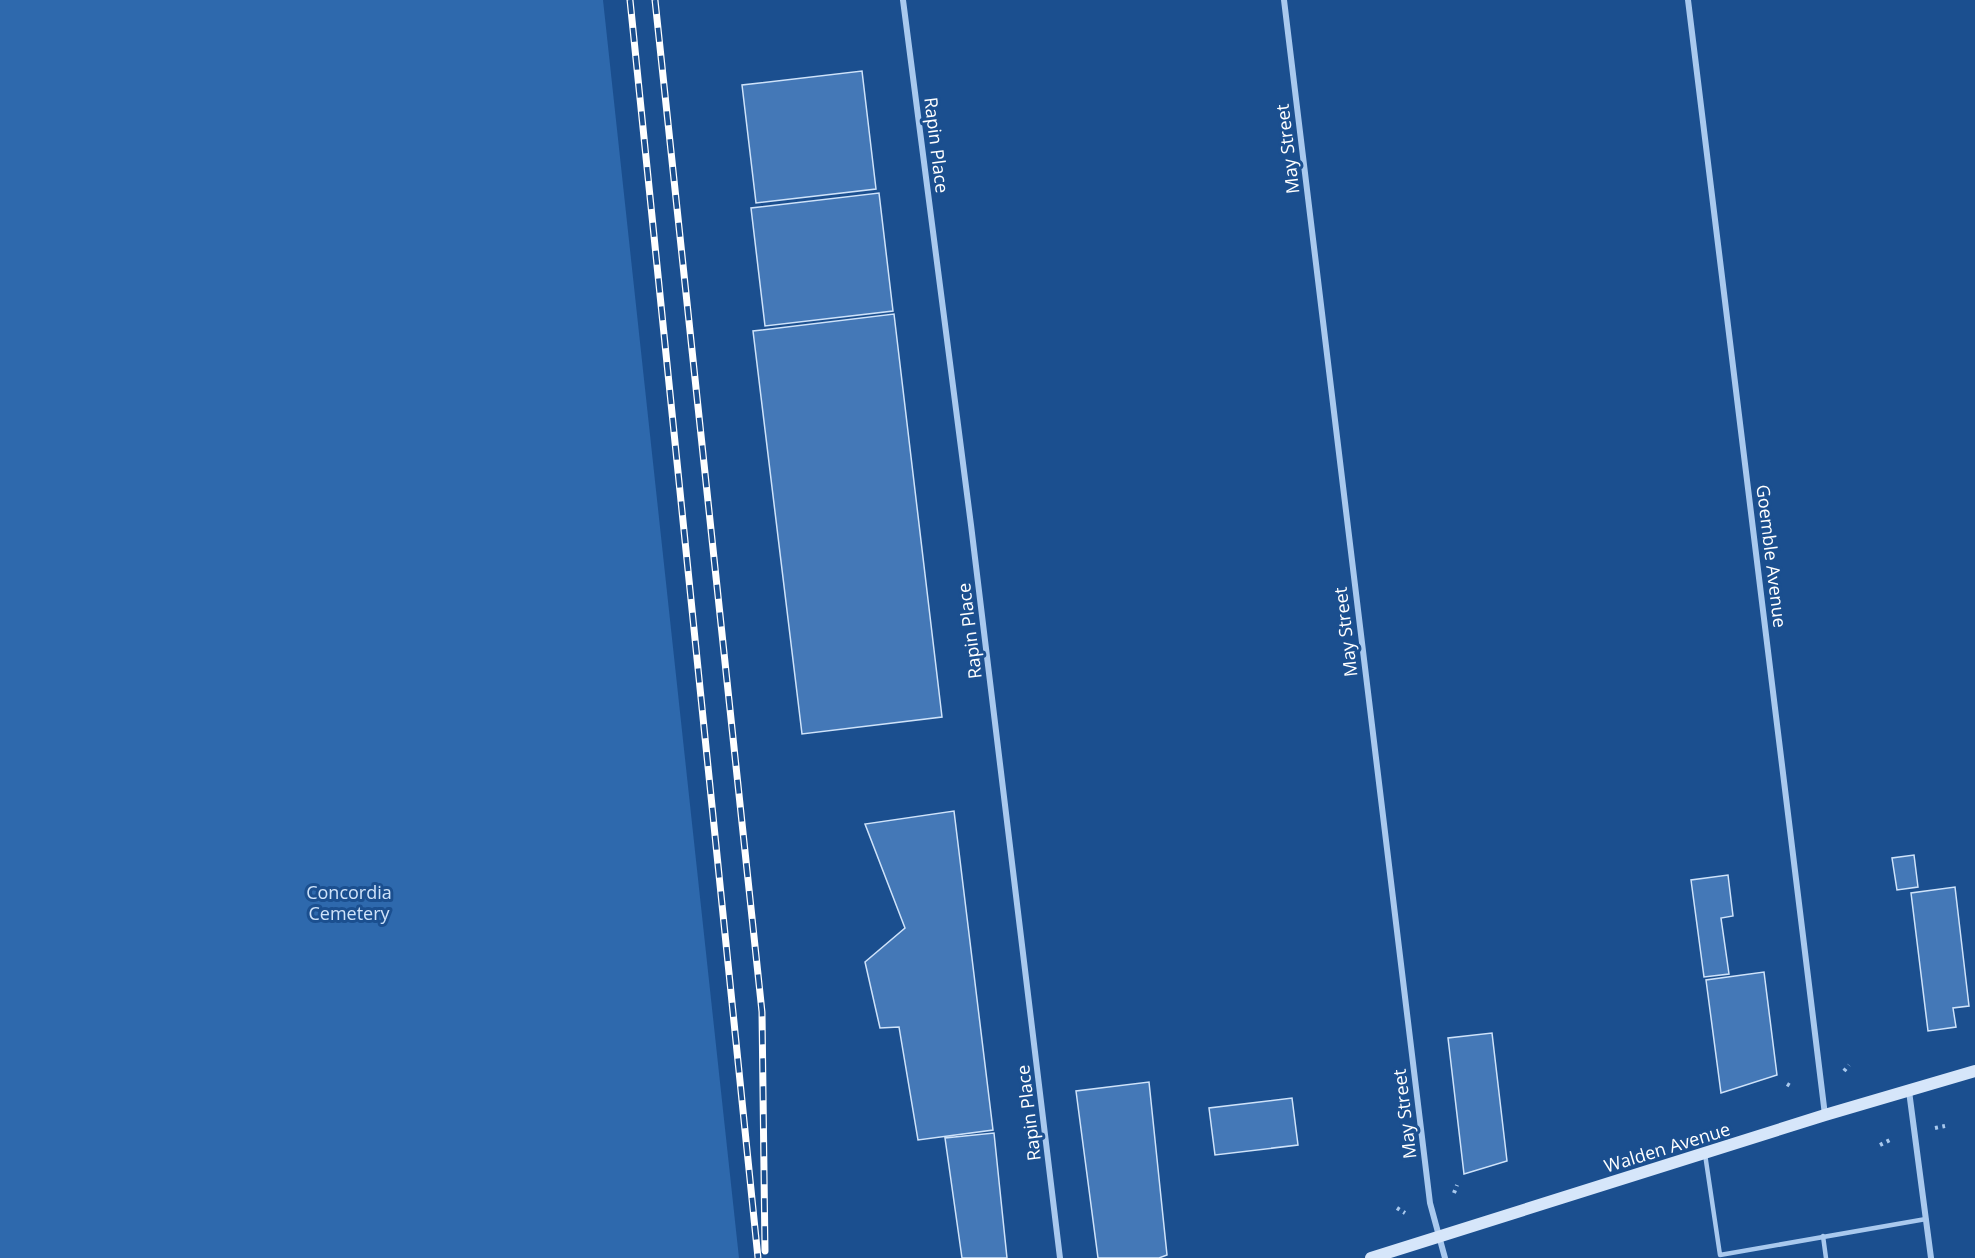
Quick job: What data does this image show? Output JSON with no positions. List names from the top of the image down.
{
  "streets": {
    "main road": ["Walden Avenue"],
    "street": ["Rapin Place", "May Street", "Goemble Avenue"]
  },
  "crossings": [
    ["May Street", "Walden Avenue"],
    ["Goemble Avenue", "Walden Avenue"]
  ],
  "parks": ["Concordia Cemetery"]
}
